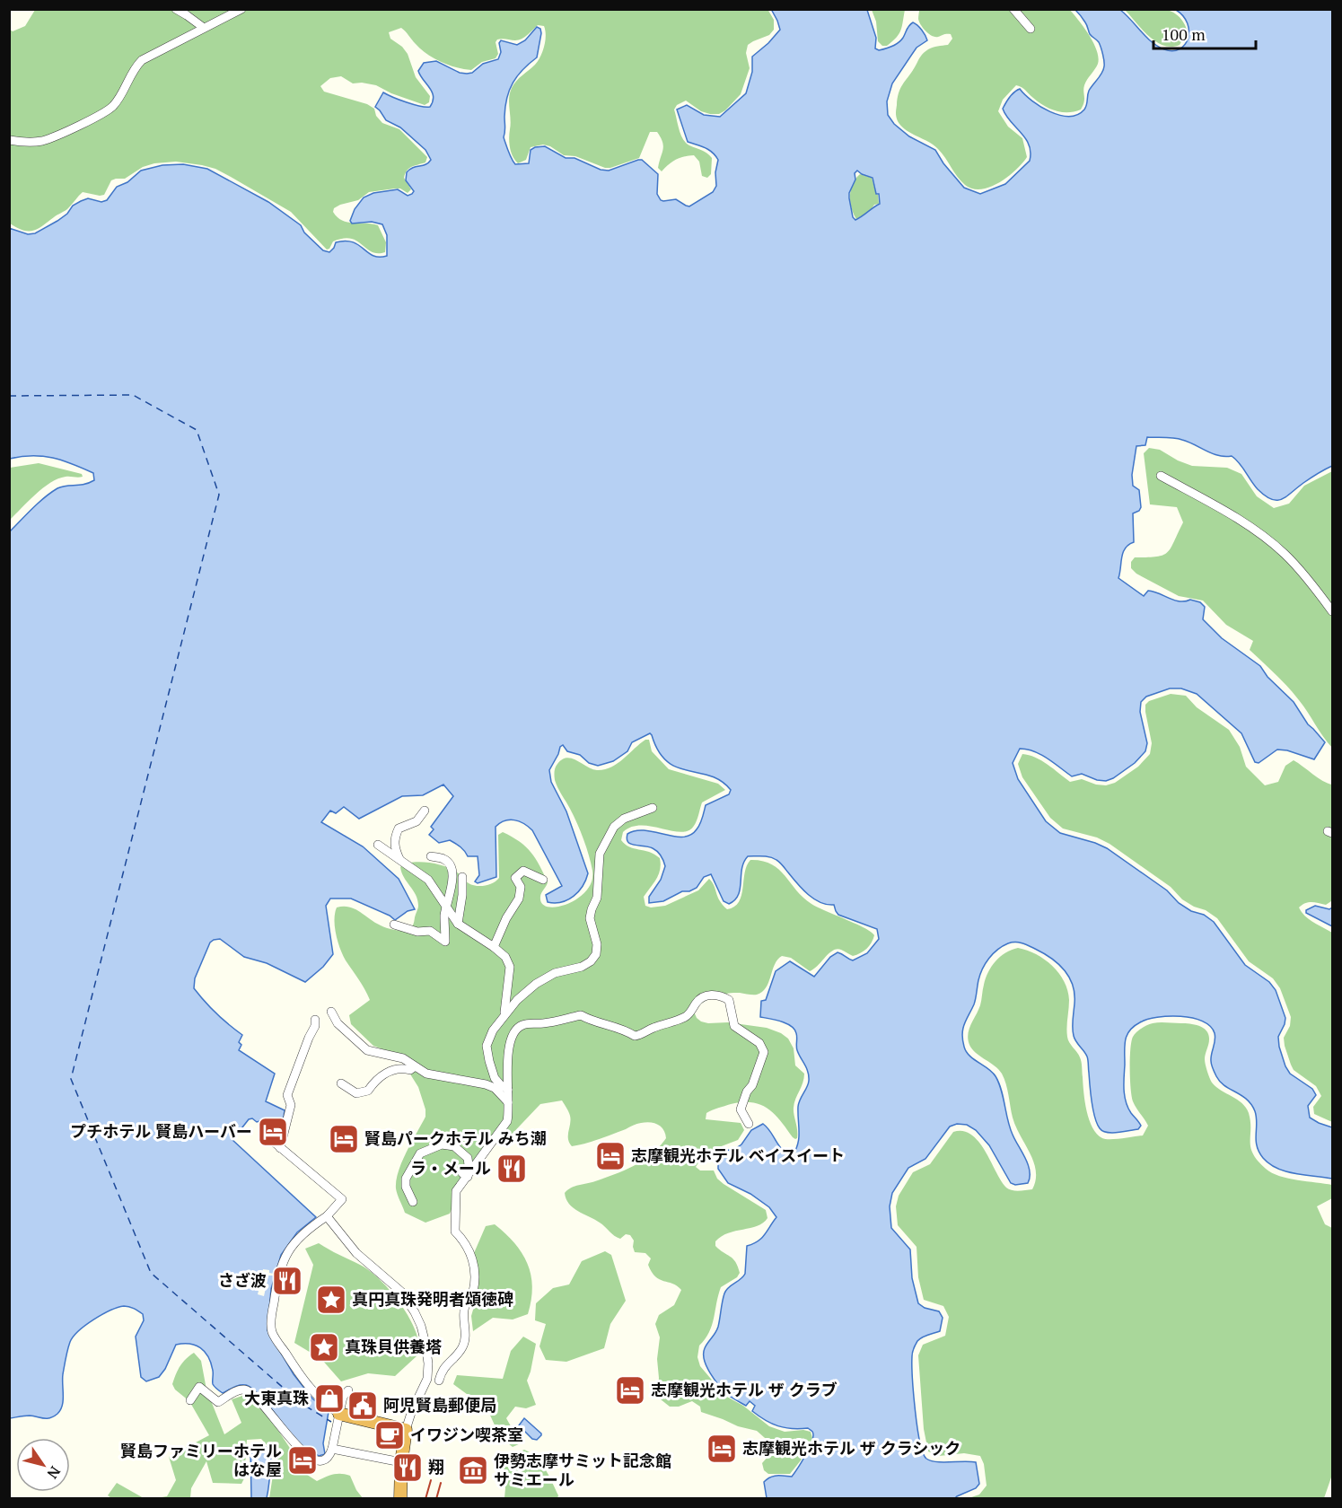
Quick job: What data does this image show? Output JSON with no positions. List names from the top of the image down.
{
  "places": {
    "hotel": [
      "プチホテル 賢島ハーバー",
      "賢島パークホテル みち潮",
      "志摩観光ホテル ベイスイート",
      "志摩観光ホテル ザ クラブ",
      "志摩観光ホテル ザ クラシック",
      "賢島ファミリーホテル はな屋"
    ],
    "restaurant": ["ラ・メール", "さざ波", "翔"],
    "place": ["真円真珠発明者頌徳碑", "真珠貝供養塔"],
    "shop": ["大東真珠"],
    "public building": ["阿児賢島郵便局"],
    "cafe": ["イワジン喫茶室"],
    "museum": ["伊勢志摩サミット記念館 サミエール"]
  },
  "scale_bar": "100 m",
  "north": "bottom right"
}
